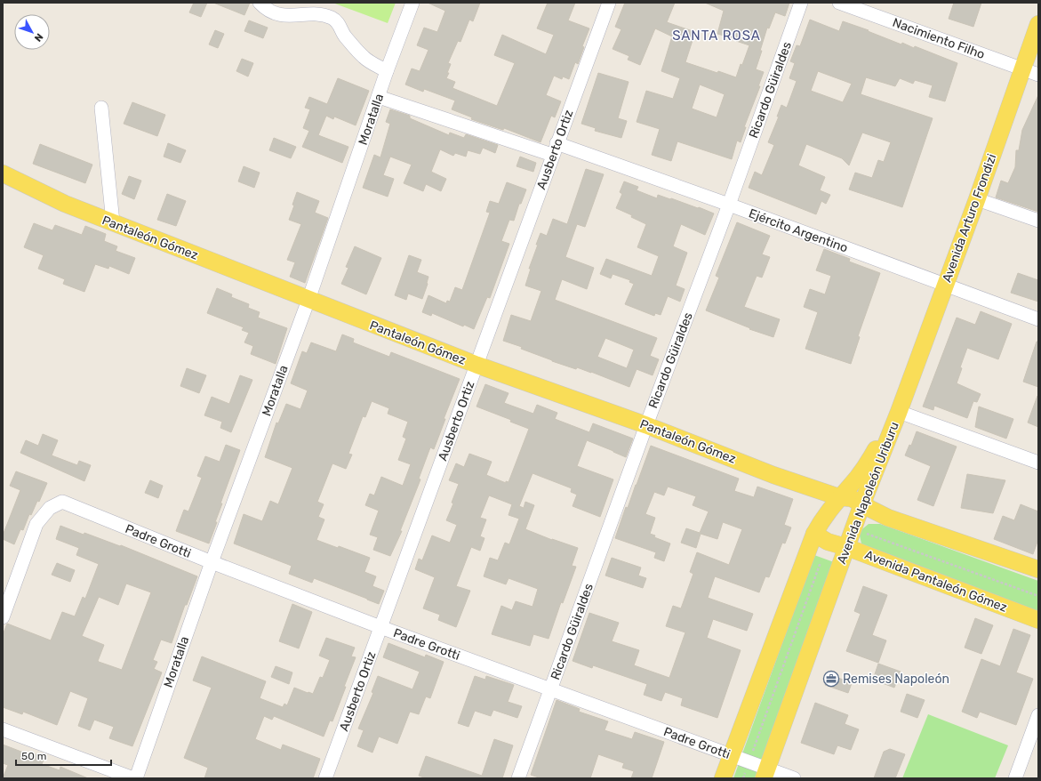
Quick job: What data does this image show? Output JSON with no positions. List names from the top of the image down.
{
  "streets": {
    "main road": [
      "Avenida Arturo Frondizi",
      "Pantaleón Gómez",
      "Avenida Napoleón Uriburu",
      "Avenida Pantaleón Gómez"
    ],
    "street": [
      "Nacimiento Filho",
      "Ricardo Güiraldes",
      "Moratalla",
      "Ausberto Ortiz",
      "Ejército Argentino",
      "Padre Grotti"
    ]
  },
  "crossings": [
    ["Nacimiento Filho", "Avenida Arturo Frondizi"],
    ["Ricardo Güiraldes", "Ejército Argentino"],
    ["Ricardo Güiraldes", "Pantaleón Gómez"],
    ["Ricardo Güiraldes", "Padre Grotti"],
    ["Moratalla", "Ejército Argentino"],
    ["Moratalla", "Pantaleón Gómez"],
    ["Moratalla", "Padre Grotti"],
    ["Ausberto Ortiz", "Ejército Argentino"],
    ["Ausberto Ortiz", "Pantaleón Gómez"],
    ["Ausberto Ortiz", "Padre Grotti"],
    ["Avenida Arturo Frondizi", "Ejército Argentino"],
    ["Avenida Arturo Frondizi", "Avenida Napoleón Uriburu"],
    ["Pantaleón Gómez", "Avenida Napoleón Uriburu"],
    ["Avenida Napoleón Uriburu", "Padre Grotti"],
    ["Avenida Napoleón Uriburu", "Avenida Pantaleón Gómez"]
  ],
  "districts": ["SANTA ROSA"],
  "places": {
    "office": ["Remises Napoleón"]
  },
  "scale_bar": "50 m",
  "north": "bottom right"
}
